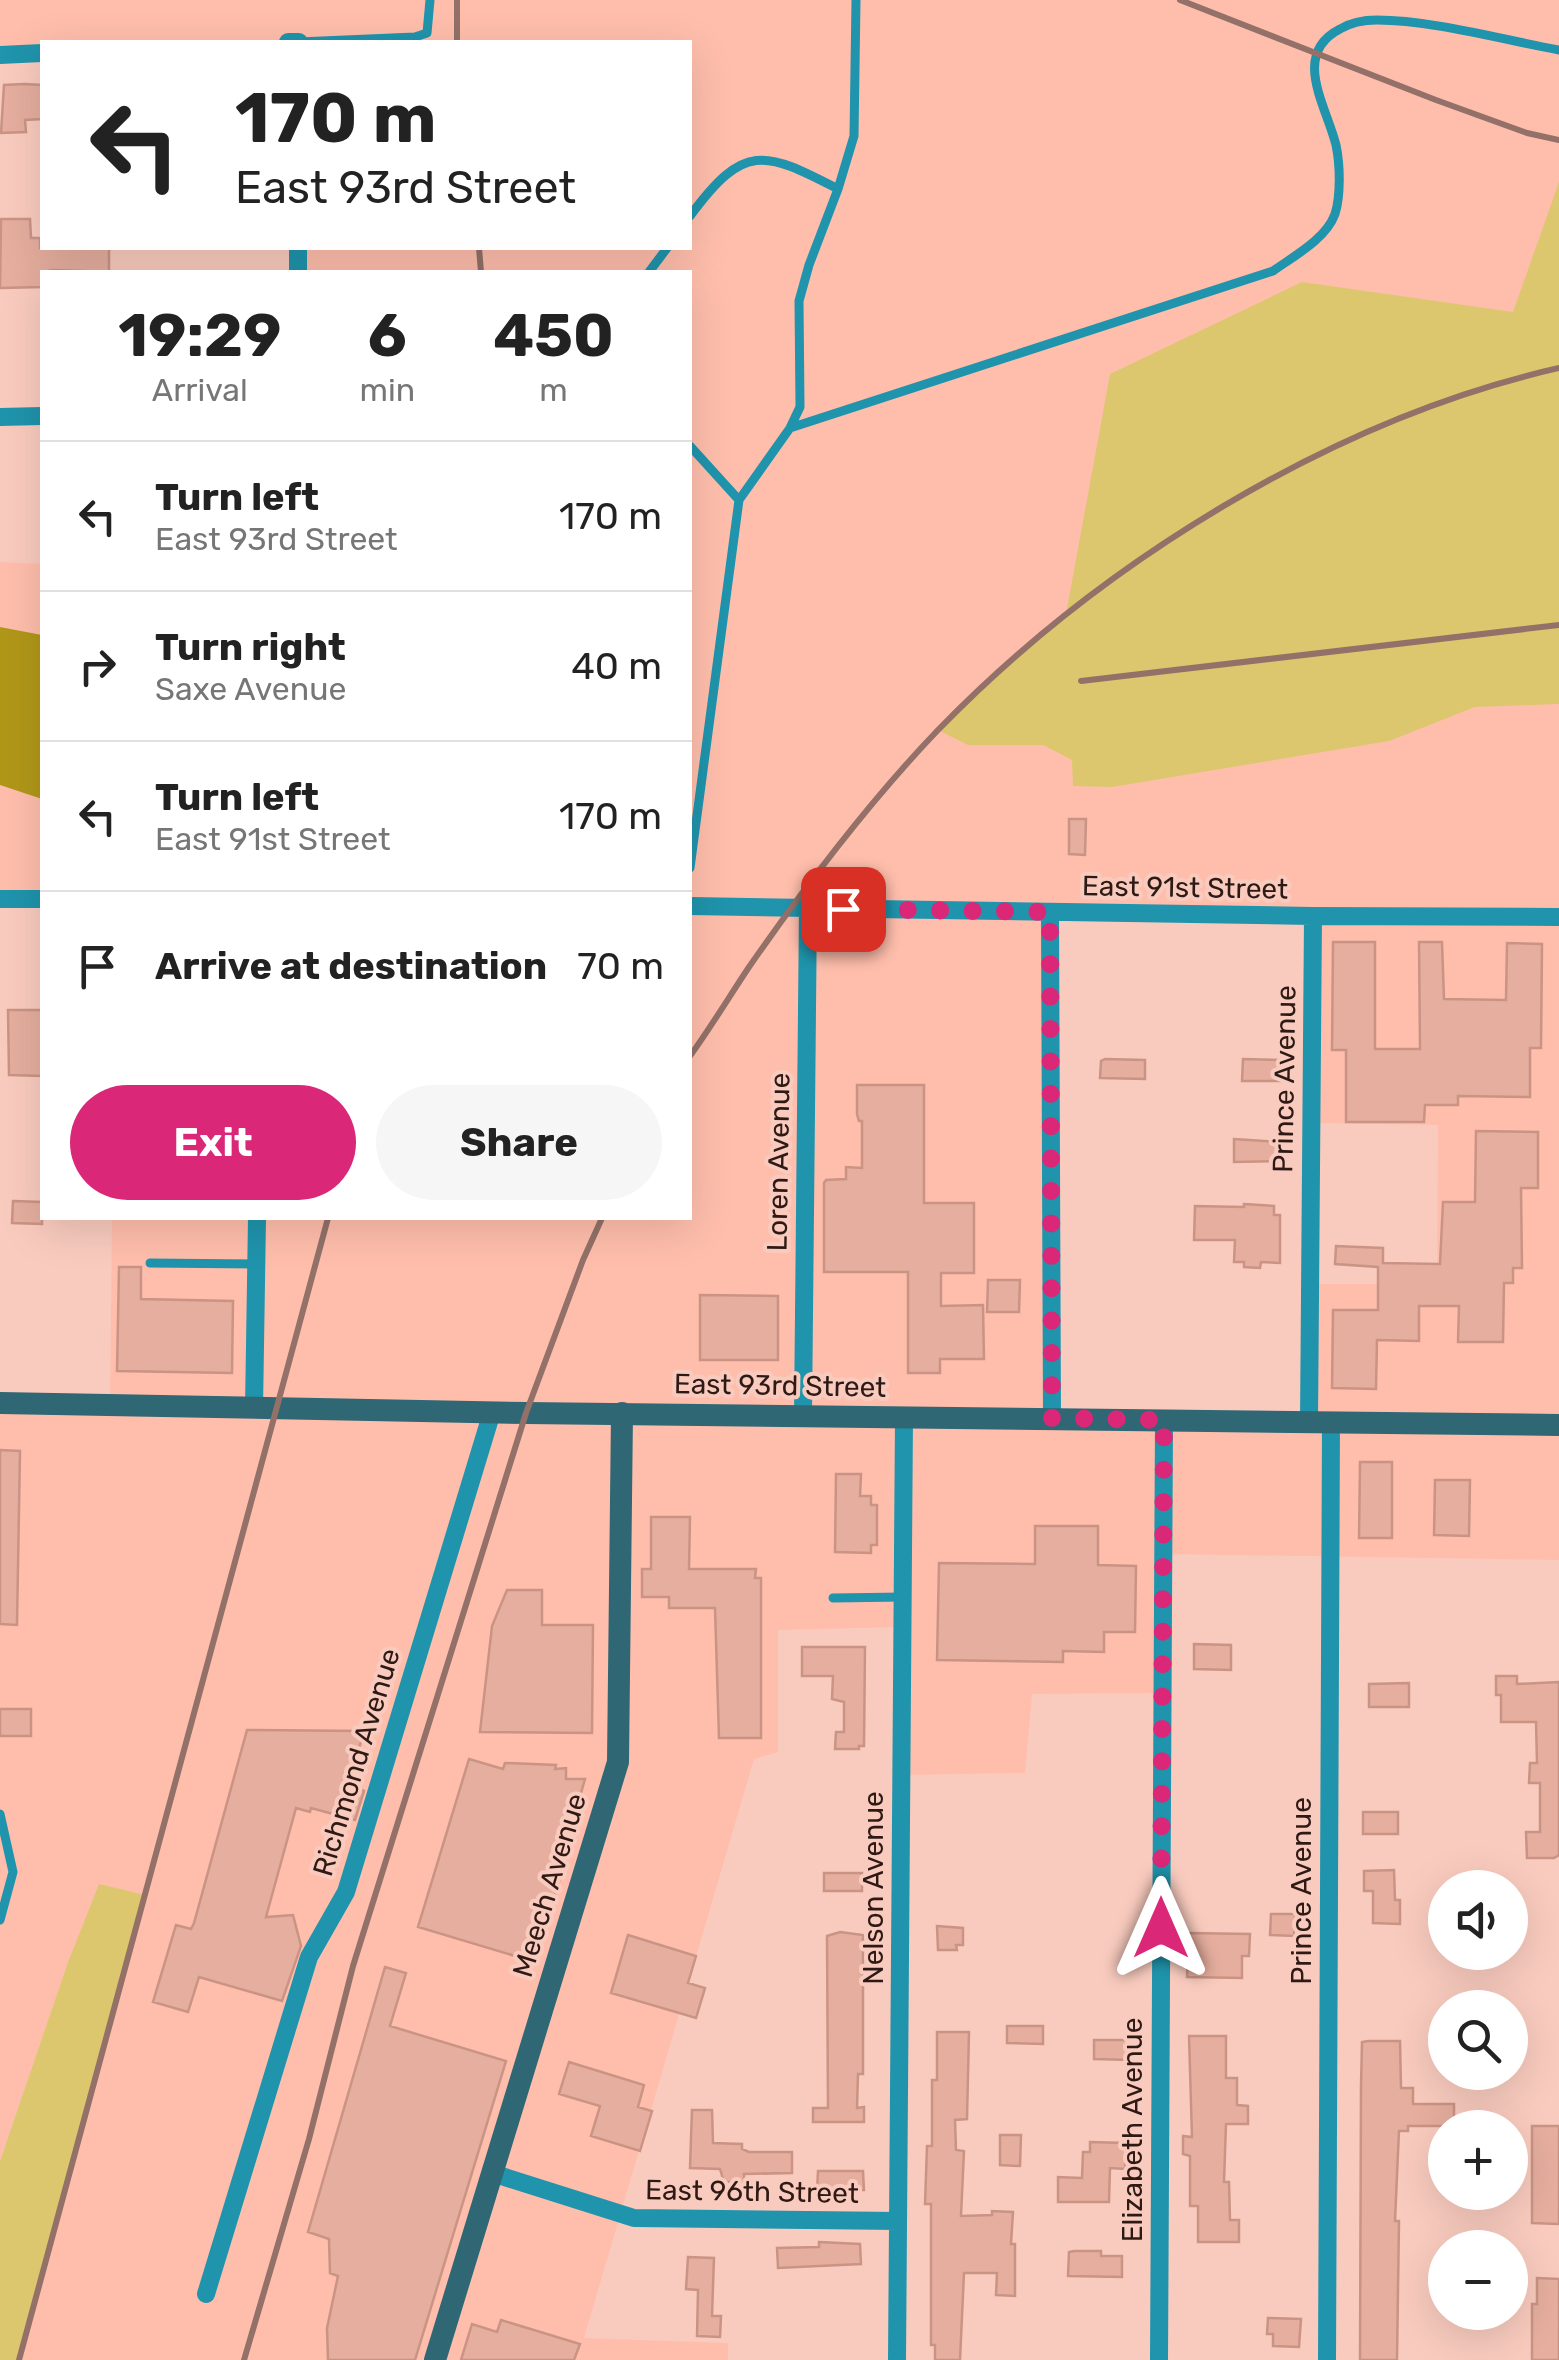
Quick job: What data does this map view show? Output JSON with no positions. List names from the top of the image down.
{
  "streets": {
    "main road": ["East 93rd Street", "Meech Avenue"],
    "street": [
      "East 91st Street",
      "Prince Avenue",
      "Loren Avenue",
      "Richmond Avenue",
      "Nelson Avenue",
      "Elizabeth Avenue",
      "East 96th Street"
    ]
  },
  "crossings": [
    ["East 91st Street", "Prince Avenue"],
    ["East 91st Street", "Loren Avenue"],
    ["Prince Avenue", "East 93rd Street"],
    ["Loren Avenue", "East 93rd Street"],
    ["East 93rd Street", "Richmond Avenue"],
    ["East 93rd Street", "Meech Avenue"],
    ["East 93rd Street", "Nelson Avenue"],
    ["East 93rd Street", "Elizabeth Avenue"],
    ["Meech Avenue", "East 96th Street"],
    ["Nelson Avenue", "East 96th Street"]
  ],
  "page": {
    "turn": ["170 m", "East 93rd Street"],
    "eta": [
      "19:29",
      "Arrival",
      "6",
      "min",
      "450",
      "m"
    ],
    "list": [
      {
        "name": "Turn left",
        "note": "East 93rd Street",
        "value": "170 m"
      },
      {
        "name": "Turn right",
        "note": "Saxe Avenue",
        "value": "40 m"
      },
      {
        "name": "Turn left",
        "note": "East 91st Street",
        "value": "170 m"
      },
      {
        "name": "Arrive at destination",
        "value": "70 m"
      }
    ],
    "buttons": ["Exit", "Share"],
    "map_buttons": ["+", "−"]
  }
}
